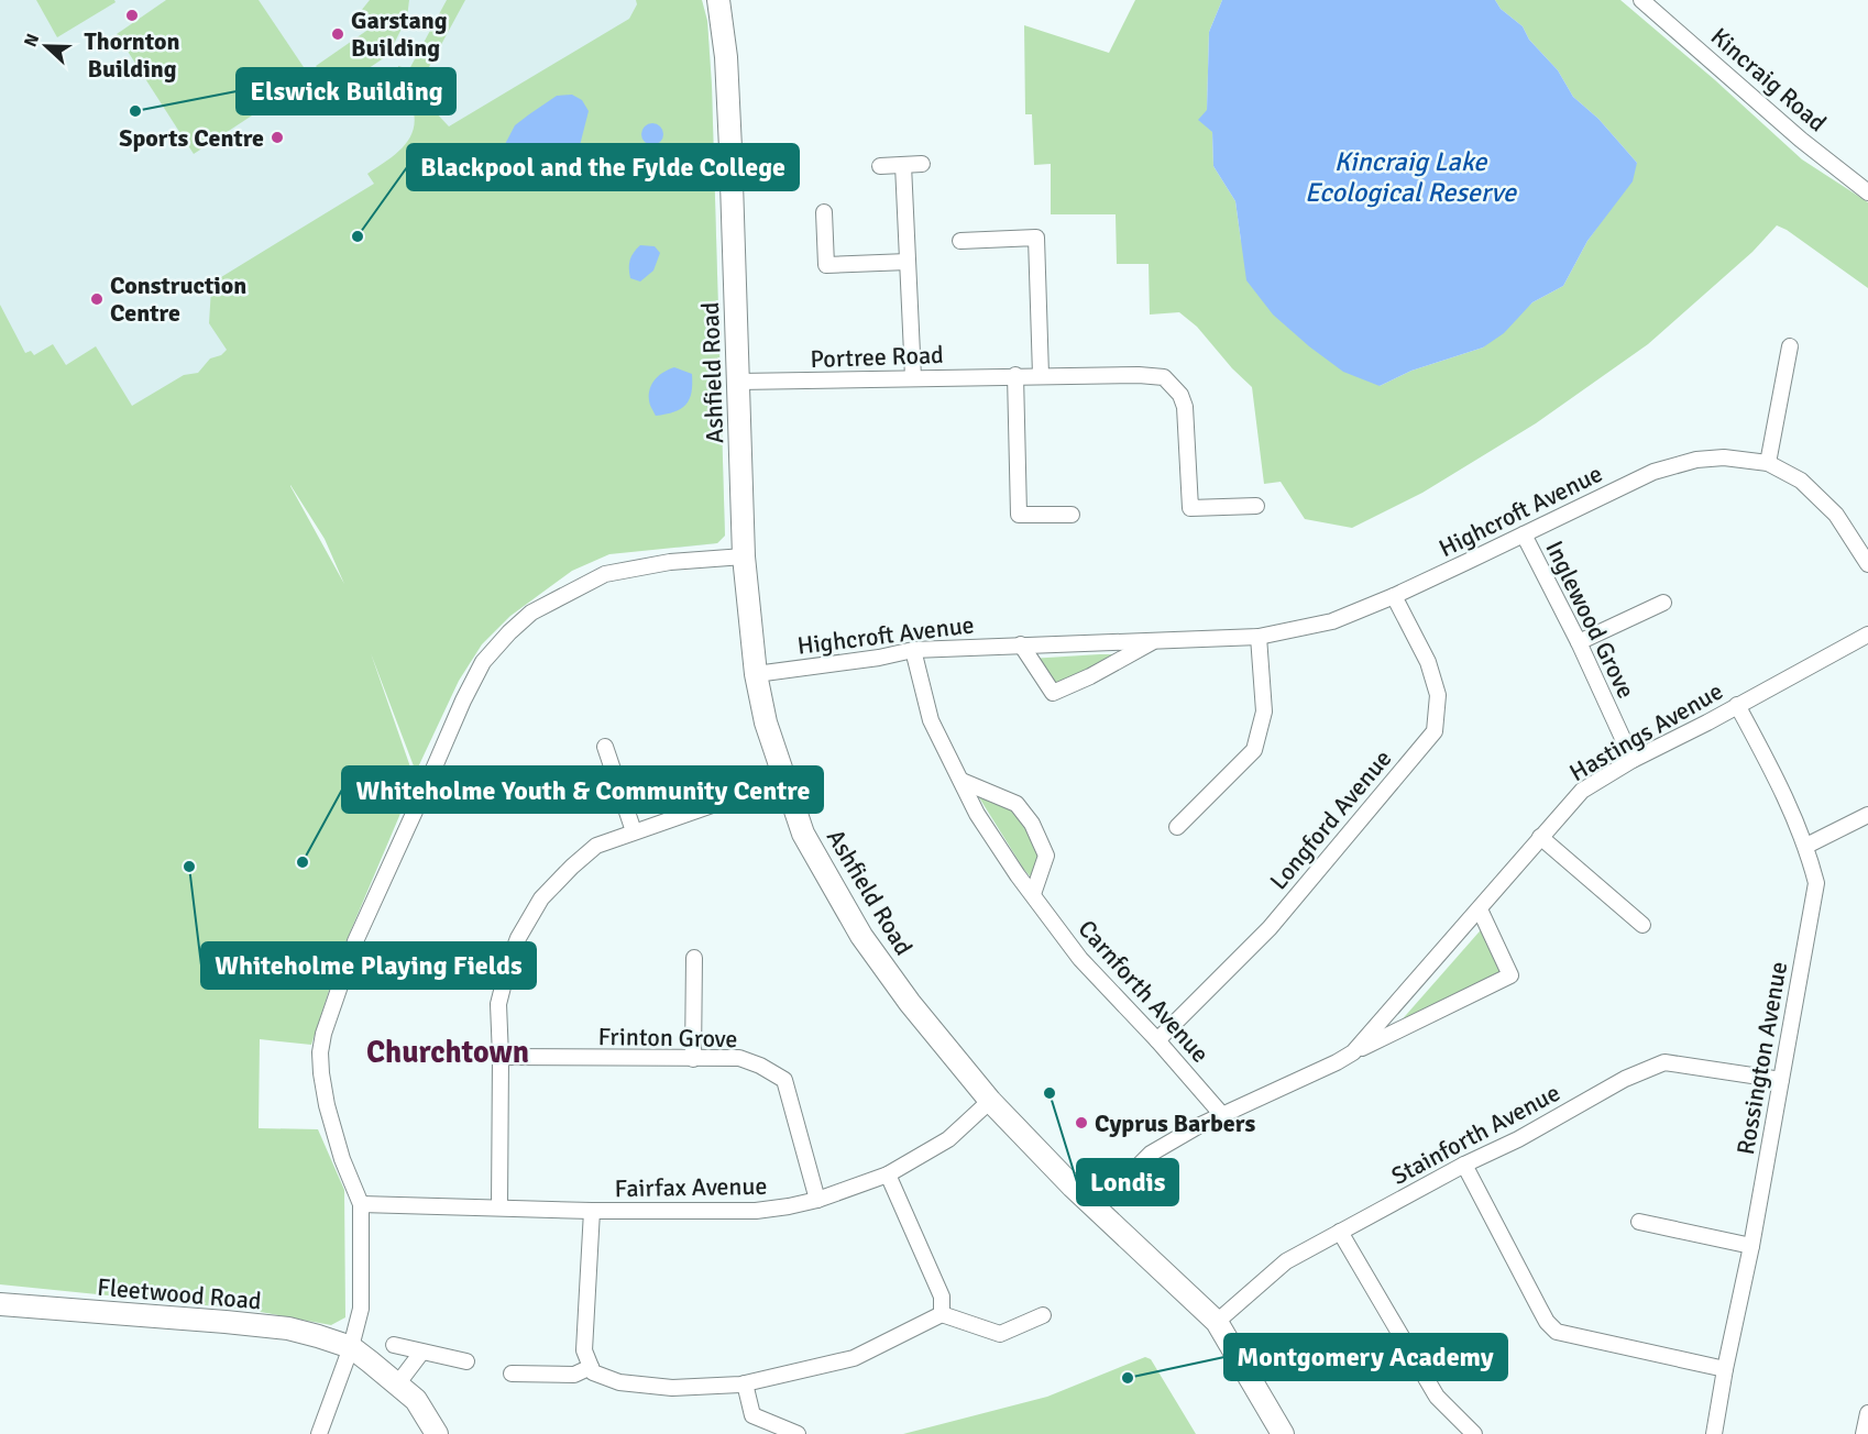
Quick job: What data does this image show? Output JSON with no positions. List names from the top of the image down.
{
  "streets": {
    "street": [
      "Kincraig Road",
      "Portree Road",
      "Ashfield Road",
      "Highcroft Avenue",
      "Inglewood Grove",
      "Hastings Avenue",
      "Longford Avenue",
      "Carnforth Avenue",
      "Frinton Grove",
      "Rossington Avenue",
      "Stainforth Avenue",
      "Fairfax Avenue",
      "Fleetwood Road"
    ]
  },
  "crossings": [
    ["Portree Road", "Ashfield Road"],
    ["Ashfield Road", "Highcroft Avenue"],
    ["Ashfield Road", "Hastings Avenue"],
    ["Ashfield Road", "Stainforth Avenue"],
    ["Ashfield Road", "Fairfax Avenue"],
    ["Highcroft Avenue", "Inglewood Grove"],
    ["Highcroft Avenue", "Longford Avenue"],
    ["Highcroft Avenue", "Carnforth Avenue"],
    ["Inglewood Grove", "Hastings Avenue"],
    ["Hastings Avenue", "Carnforth Avenue"],
    ["Hastings Avenue", "Rossington Avenue"],
    ["Longford Avenue", "Carnforth Avenue"],
    ["Frinton Grove", "Fairfax Avenue"],
    ["Rossington Avenue", "Stainforth Avenue"]
  ],
  "districts": ["Churchtown"],
  "water": ["Kincraig Lake Ecological Reserve"],
  "places": [
    "Thornton Building",
    "Garstang Building",
    "Elswick Building",
    "Sports Centre",
    "Blackpool and the Fylde College",
    "Construction Centre",
    "Whiteholme Youth & Community Centre",
    "Whiteholme Playing Fields",
    "Londis",
    "Cyprus Barbers",
    "Montgomery Academy"
  ],
  "north": "left"
}
